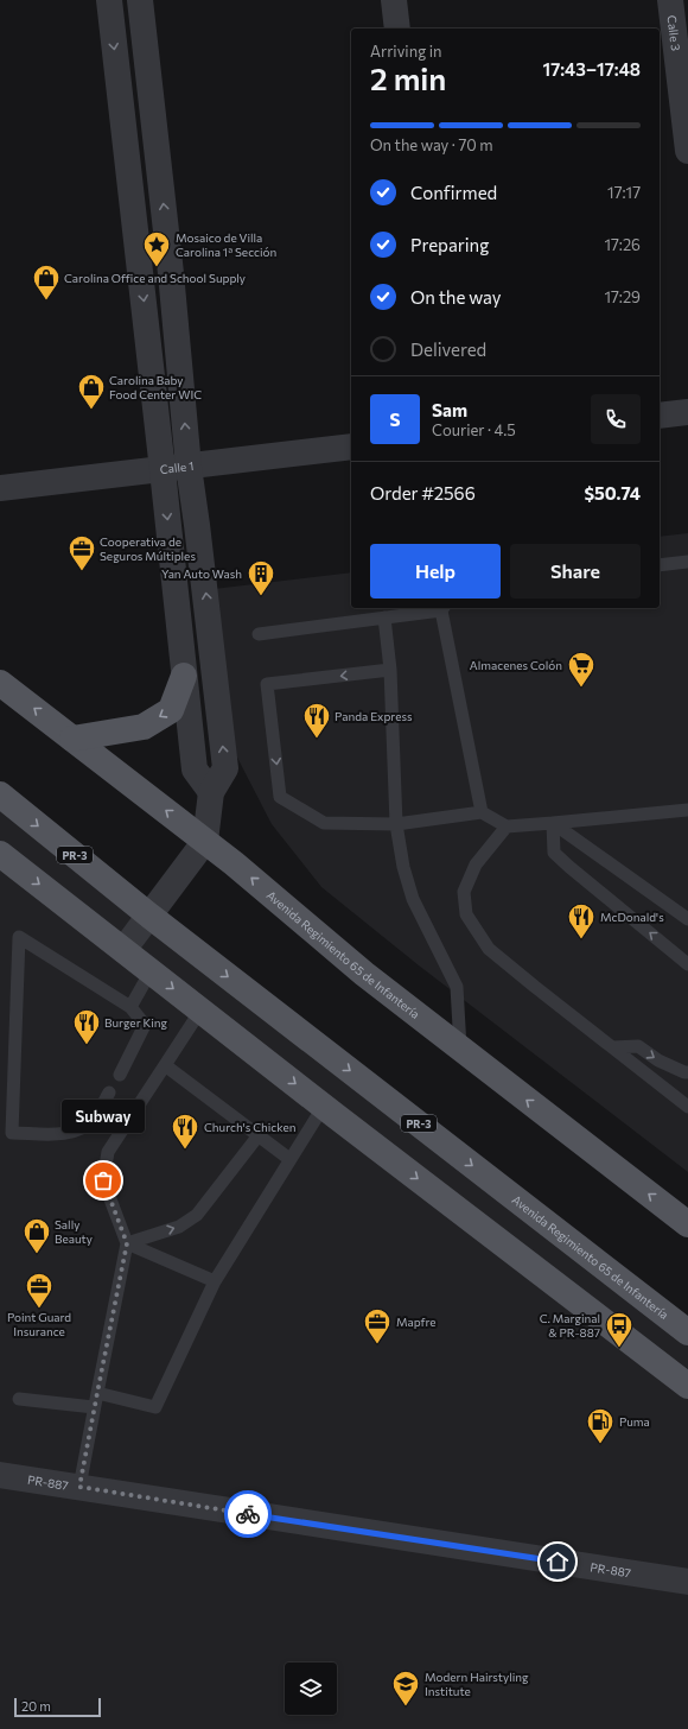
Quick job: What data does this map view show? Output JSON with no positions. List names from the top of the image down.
{
  "streets": {
    "main road": ["PR-3", "Avenida Regimiento 65 de Infantería"],
    "street": ["Calle 3", "Calle 1", "PR-887"]
  },
  "places": {
    "place": ["Mosaico de Villa Carolina 1ª Sección"],
    "shop": ["Carolina Office and School Supply", "Carolina Baby Food Center WIC", "Sally Beauty"],
    "office": ["Cooperativa de Seguros Múltiples", "Point Guard Insurance", "Mapfre"],
    "building": ["Yan Auto Wash"],
    "supermarket": ["Almacenes Colón"],
    "restaurant": [
      "Panda Express",
      "McDonald's",
      "Burger King",
      "Church's Chicken"
    ],
    "other": ["Subway"],
    "bus stop": ["C. Marginal & PR-887"],
    "fuel station": ["Puma"],
    "school or university": ["Modern Hairstyling Institute"]
  },
  "scale_bar": "20 m",
  "page": {
    "heading": ["2 min", "Arriving in", "17:43–17:48"],
    "panel": [
      "Sam",
      "Courier · 4.5",
      "Order #2566",
      "$50.74"
    ],
    "bar": "On the way · 70 m",
    "list": [
      ["Confirmed", "17:17"],
      ["Preparing", "17:26"],
      ["On the way", "17:29"],
      "Delivered"
    ],
    "round": "S",
    "buttons": ["Help", "Share"],
    "bubble": "Subway",
    "scale": "20 m"
  }
}
